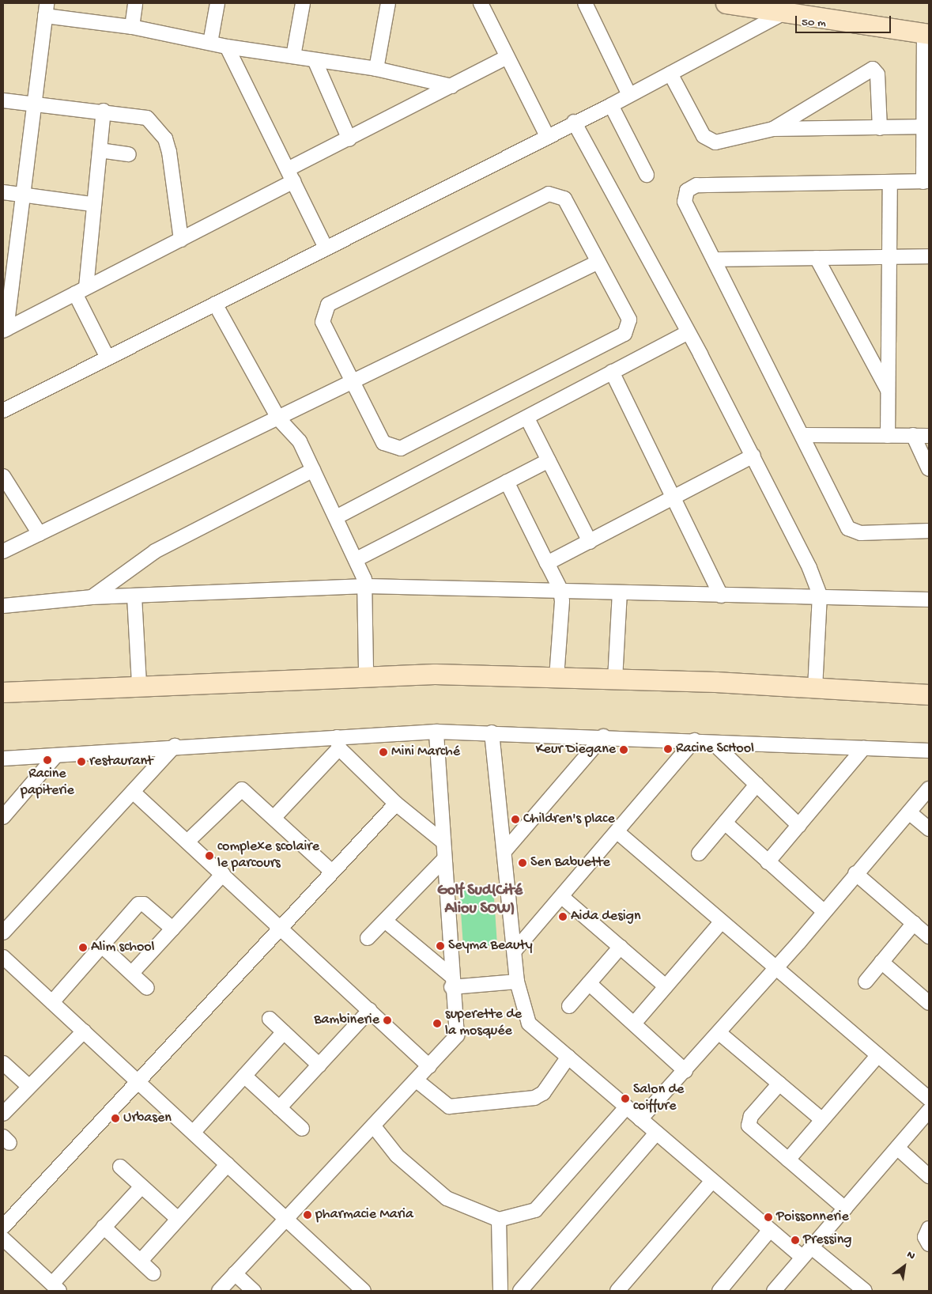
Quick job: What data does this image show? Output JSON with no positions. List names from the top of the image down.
{
  "districts": ["Golf Sud(Cité Aliou SOW)"],
  "places": [
    "Racine ScHool",
    "Keur Diegane",
    "Mini Marché",
    "Racine papiterie",
    "restaurant",
    "Children's place",
    "complexe scolaire le parcours",
    "Sen Babuette",
    "Aida design",
    "Seyma Beauty",
    "Alim school",
    "Bambinerie",
    "superette de la mosquée",
    "Salon de coiffure",
    "Urbasen",
    "pharmacie Maria",
    "Poissonnerie",
    "Pressing"
  ],
  "scale_bar": "50 m",
  "north": "top right"
}
